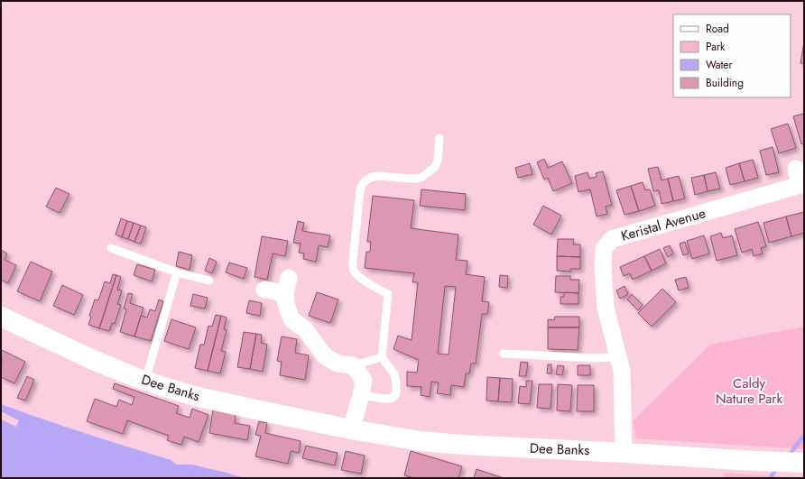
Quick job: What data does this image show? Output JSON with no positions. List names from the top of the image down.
{
  "streets": {
    "main road": ["Dee Banks"],
    "street": ["Keristal Avenue"]
  },
  "crossings": [
    ["Keristal Avenue", "Dee Banks"]
  ],
  "parks": ["Caldy Nature Park"],
  "legend": [
    "Road",
    "Park",
    "Water",
    "Building"
  ]
}
